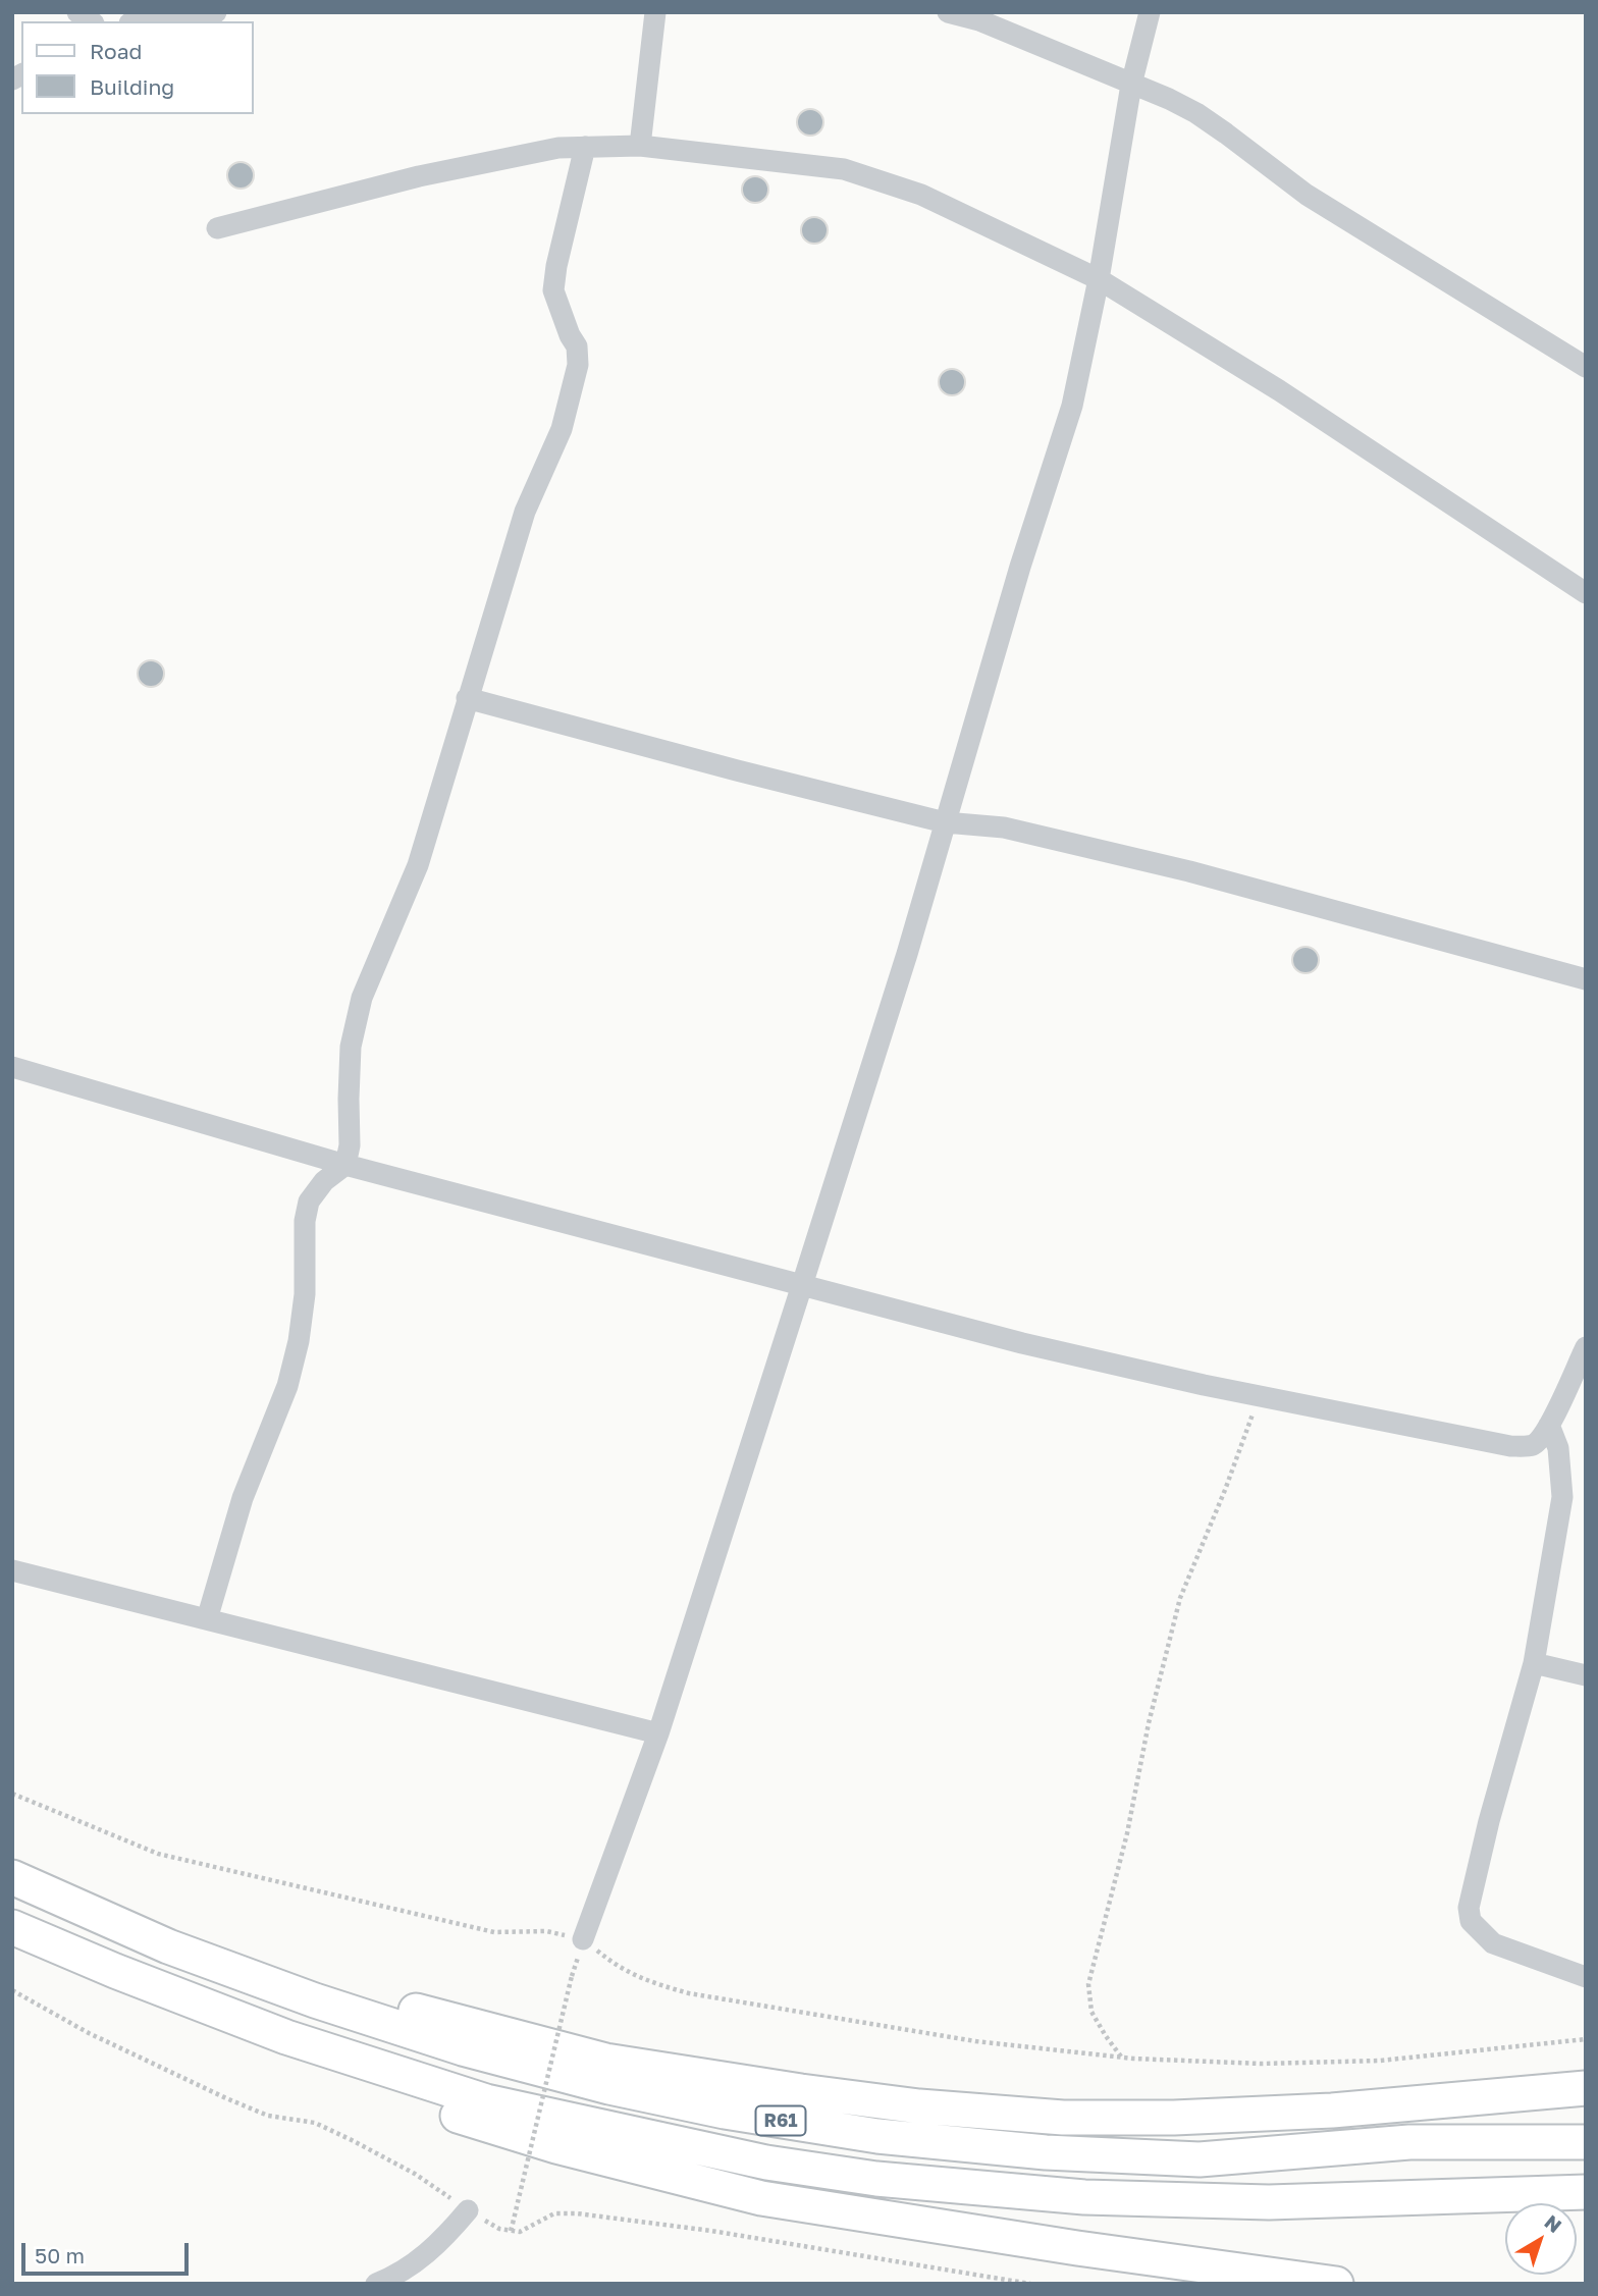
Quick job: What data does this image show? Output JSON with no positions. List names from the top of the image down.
{
  "streets": {
    "main road": ["R61"]
  },
  "legend": ["Road", "Building"],
  "scale_bar": "50 m",
  "north": "top right"
}
